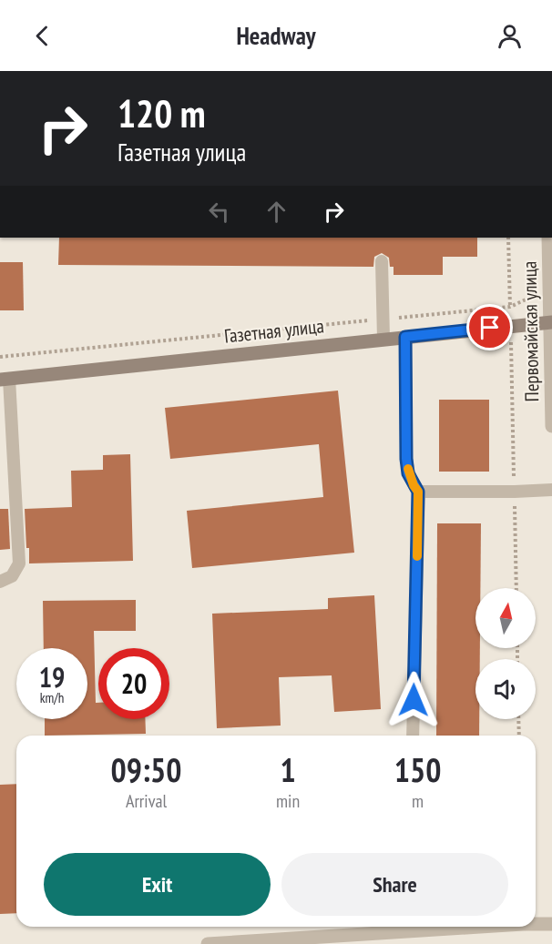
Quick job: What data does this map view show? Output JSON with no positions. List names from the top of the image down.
{
  "streets": {
    "main road": ["Газетная улица"],
    "street": ["Первомайская улица"]
  },
  "crossings": [
    ["Газетная улица", "Первомайская улица"]
  ],
  "north": "top",
  "page": {
    "header": "Headway",
    "turn": ["120 m", "Газетная улица"],
    "speed": "19 km/h",
    "limit": "20",
    "eta": [
      "09:50",
      "Arrival",
      "1",
      "min",
      "150",
      "m"
    ],
    "buttons": ["Exit", "Share"]
  }
}
